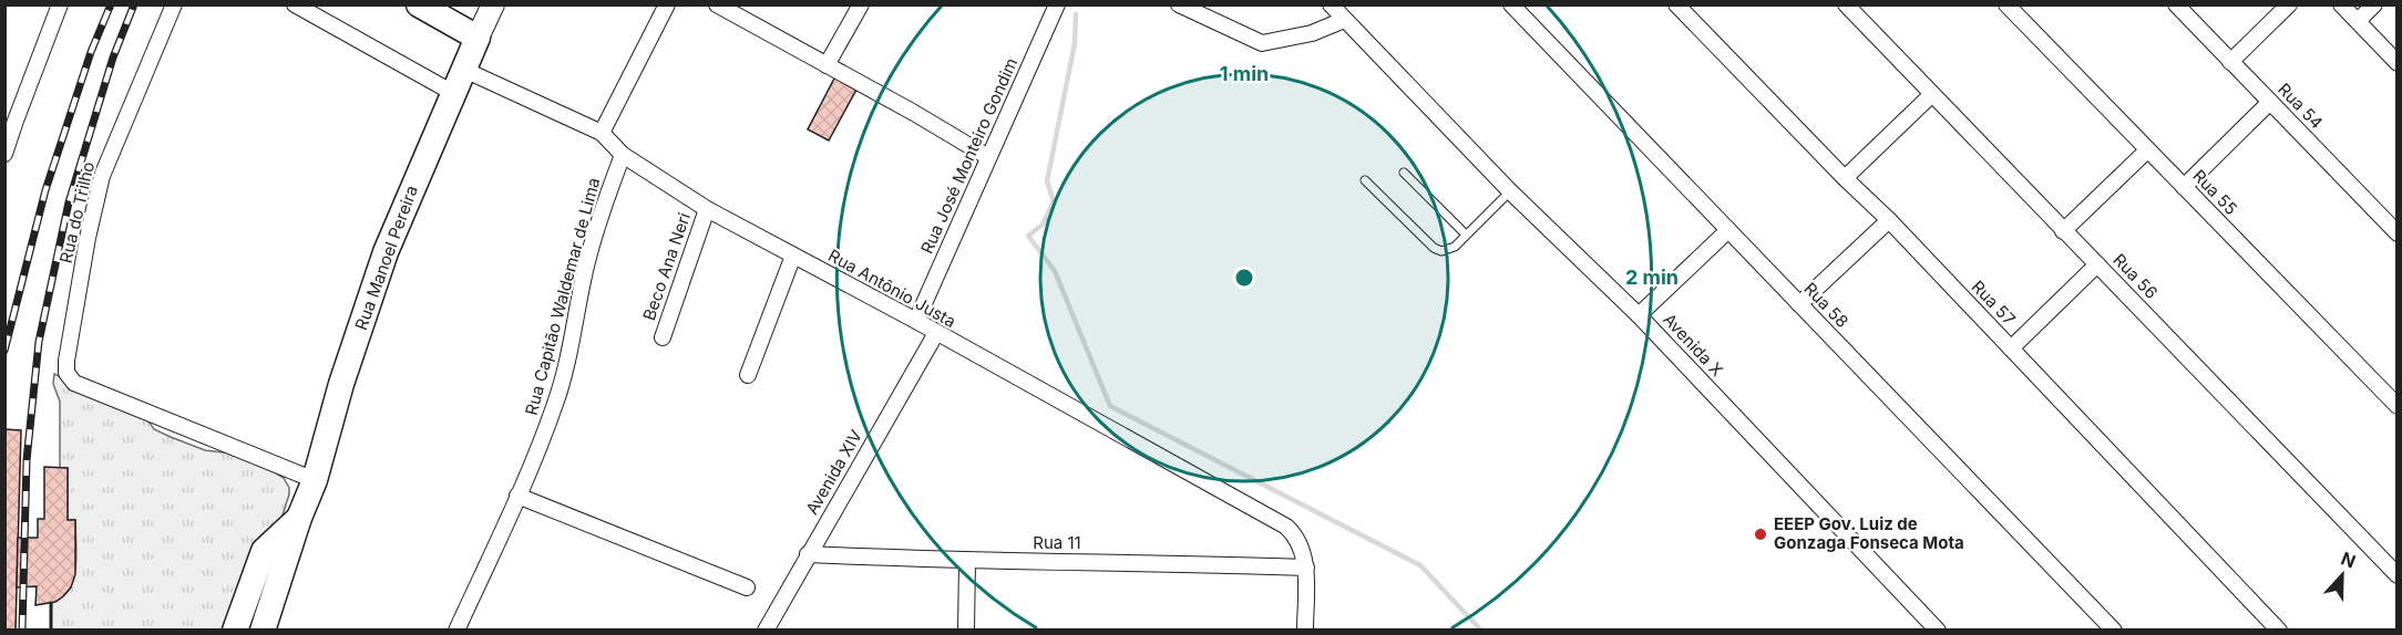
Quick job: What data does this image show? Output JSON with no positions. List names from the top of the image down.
{
  "streets": {
    "main road": ["Rua Manoel Pereira"],
    "street": [
      "Rua 54",
      "Rua José Monteiro Gondim",
      "Rua 55",
      "Rua do Trilho",
      "Beco Ana Neri",
      "Rua 56",
      "Rua Antônio Justa",
      "Rua Capitão Waldemar de Lima",
      "Rua 57",
      "Rua 58",
      "Avenida X",
      "Avenida XIV",
      "Rua 11"
    ]
  },
  "crossings": [
    ["Rua José Monteiro Gondim", "Rua Antônio Justa"],
    ["Rua do Trilho", "Rua Manoel Pereira"],
    ["Rua Manoel Pereira", "Rua Antônio Justa"],
    ["Beco Ana Neri", "Rua Antônio Justa"],
    ["Rua Antônio Justa", "Rua Capitão Waldemar de Lima"],
    ["Rua Antônio Justa", "Avenida XIV"],
    ["Rua Antônio Justa", "Rua 11"],
    ["Avenida XIV", "Rua 11"]
  ],
  "places": ["EEEP Gov. Luiz de Gonzaga Fonseca Mota"],
  "north": "top",
  "rings": ["1 min", "2 min"]
}
